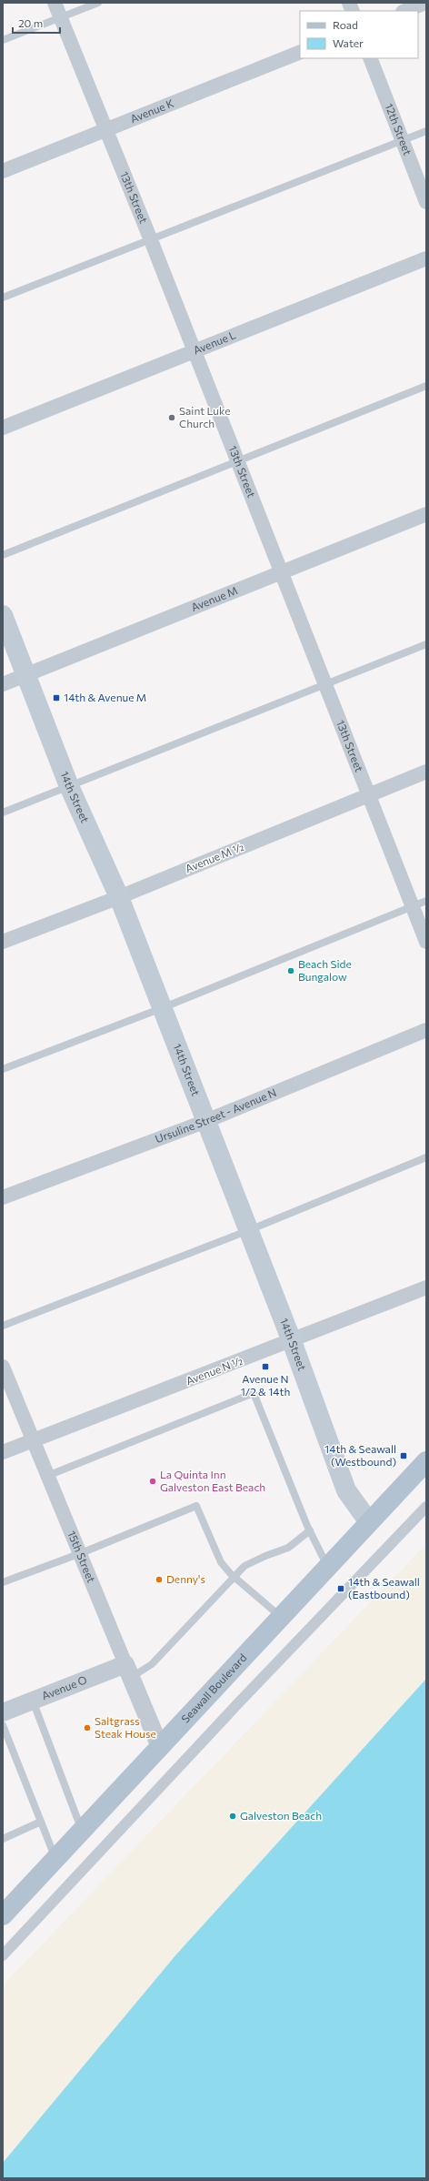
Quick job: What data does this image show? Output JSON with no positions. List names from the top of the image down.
{
  "streets": {
    "main road": ["14th Street", "Seawall Boulevard"],
    "street": [
      "Avenue K",
      "12th Street",
      "13th Street",
      "Avenue L",
      "Avenue M",
      "Avenue M ½",
      "Ursuline Street - Avenue N",
      "Avenue N ½",
      "15th Street",
      "Avenue O"
    ]
  },
  "crossings": [
    ["Avenue K", "13th Street"],
    ["13th Street", "Avenue L"],
    ["13th Street", "Avenue M"],
    ["13th Street", "Avenue M ½"],
    ["Avenue M", "14th Street"],
    ["14th Street", "Avenue M ½"],
    ["14th Street", "Ursuline Street - Avenue N"],
    ["14th Street", "Avenue N ½"],
    ["14th Street", "Seawall Boulevard"],
    ["Avenue N ½", "15th Street"],
    ["15th Street", "Seawall Boulevard"],
    ["15th Street", "Avenue O"]
  ],
  "places": {
    "other": [
      "Saint Luke Church",
      "Beach Side Bungalow",
      "La Quinta Inn Galveston East Beach",
      "Denny's",
      "Saltgrass Steak House",
      "Galveston Beach"
    ],
    "transit": [
      "14th & Avenue M",
      "Avenue N 1/2 & 14th",
      "14th & Seawall (Westbound)",
      "14th & Seawall (Eastbound)"
    ]
  },
  "legend": ["Road", "Water"],
  "scale_bar": "20 m"
}
